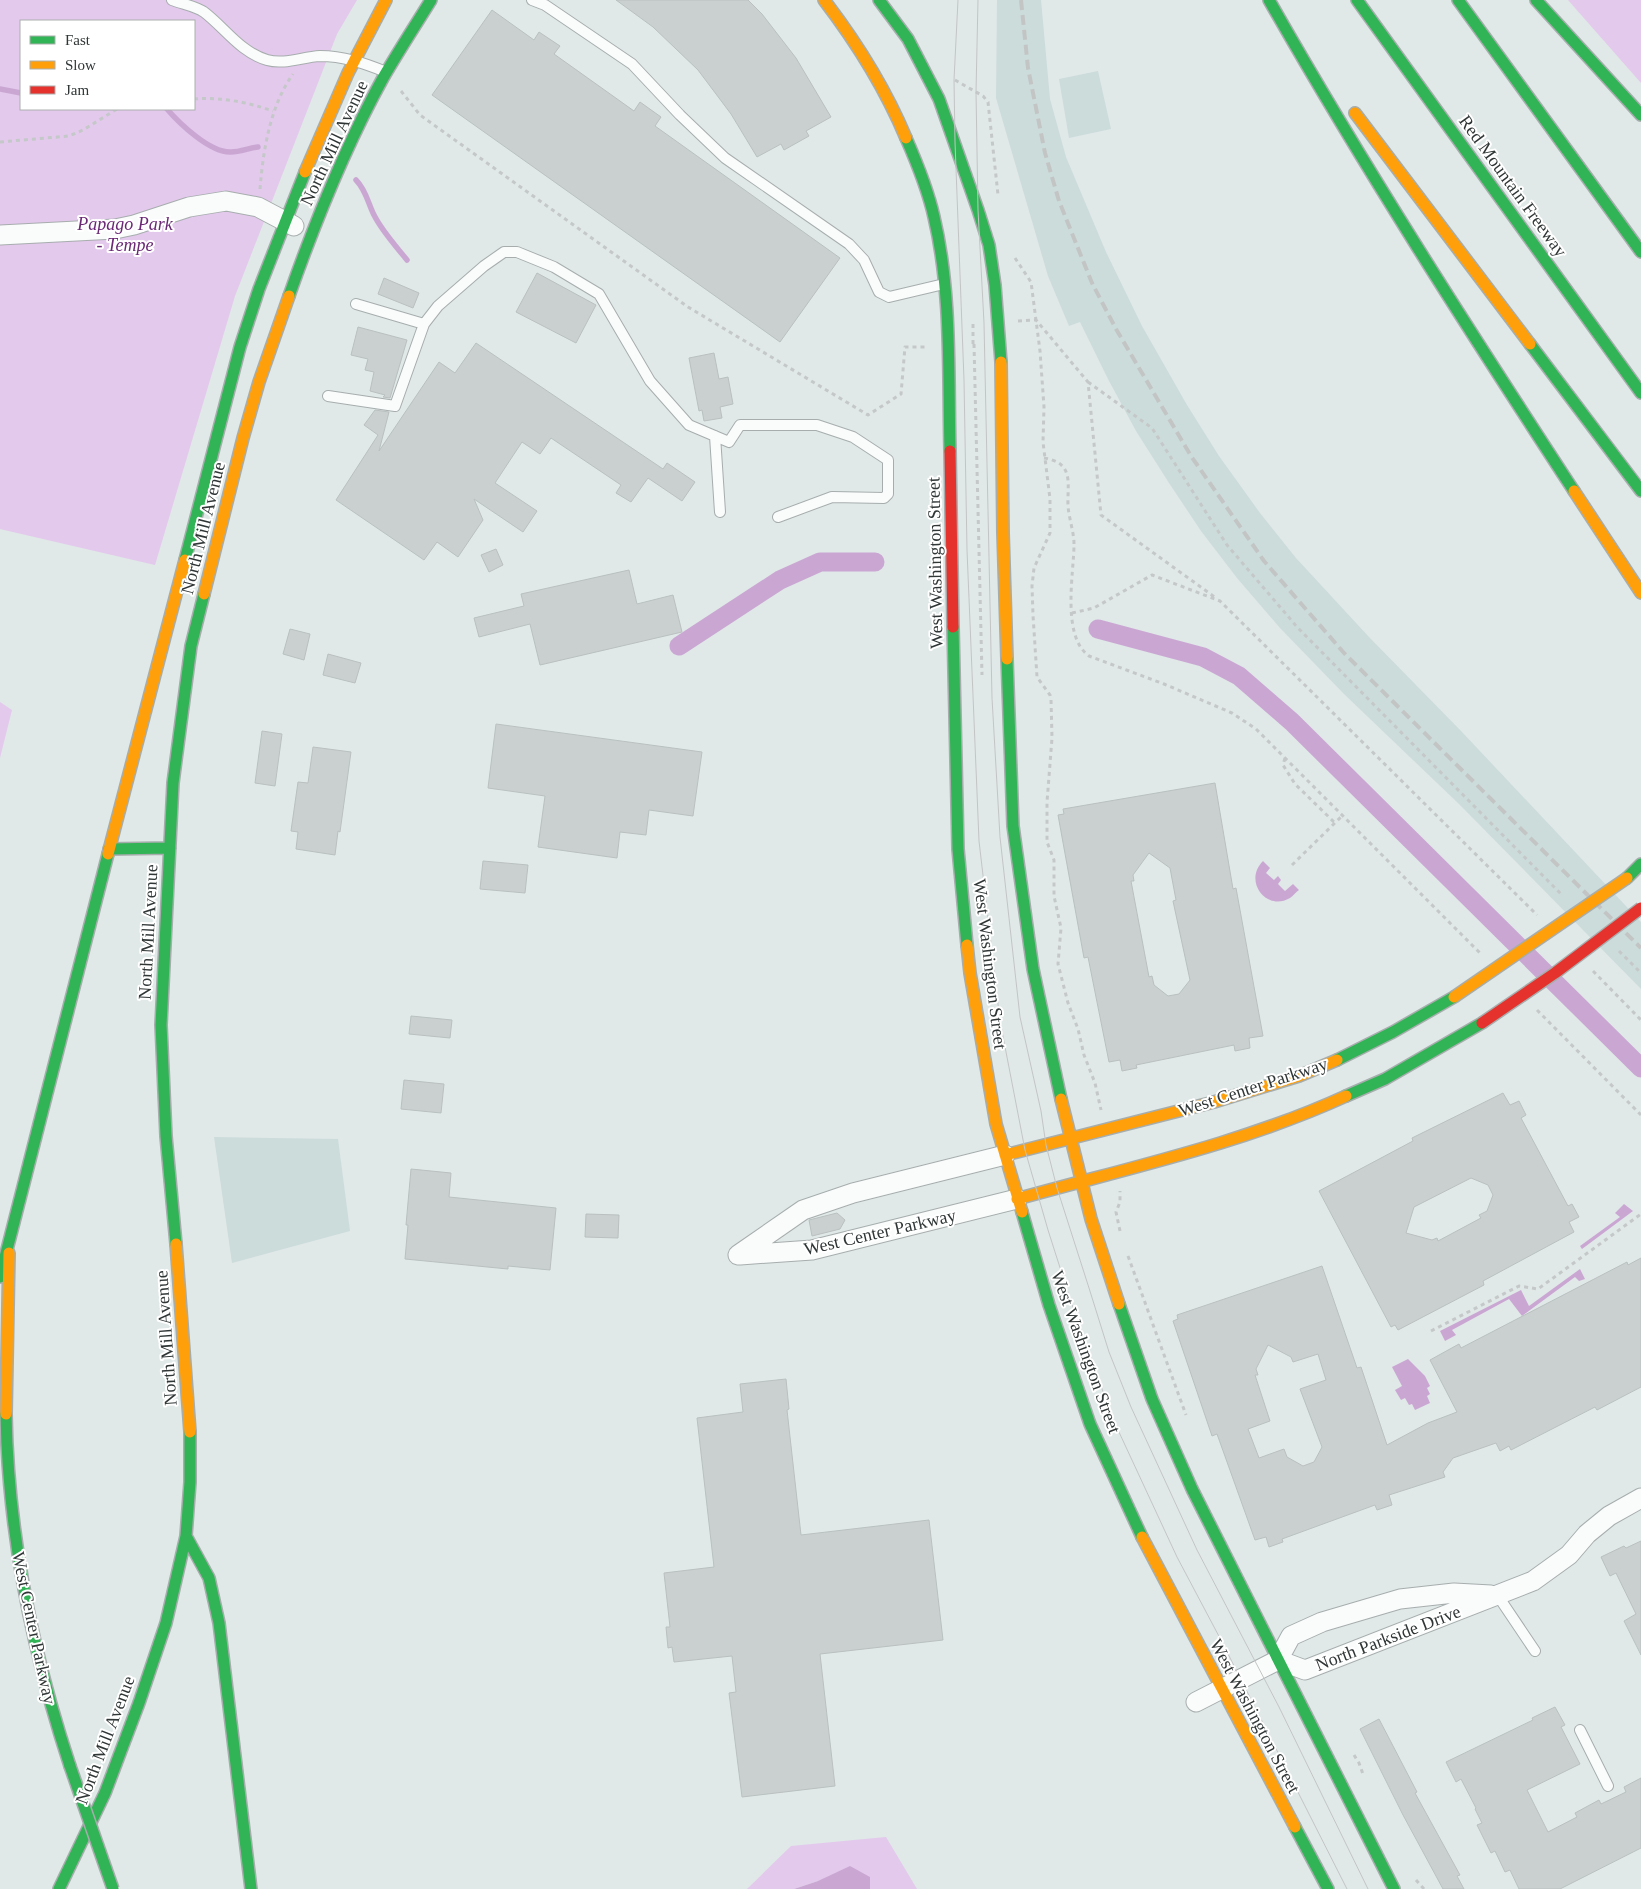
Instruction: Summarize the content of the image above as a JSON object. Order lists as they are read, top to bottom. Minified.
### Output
{"streets":{"main road":["North Mill Avenue","Red Mountain Freeway","West Washington Street","West Center Parkway"],"street":["North Parkside Drive"]},"crossings":[["North Mill Avenue","West Center Parkway"],["West Washington Street","West Center Parkway"]],"parks":["Papago Park - Tempe"],"legend":["Fast","Slow","Jam"]}
